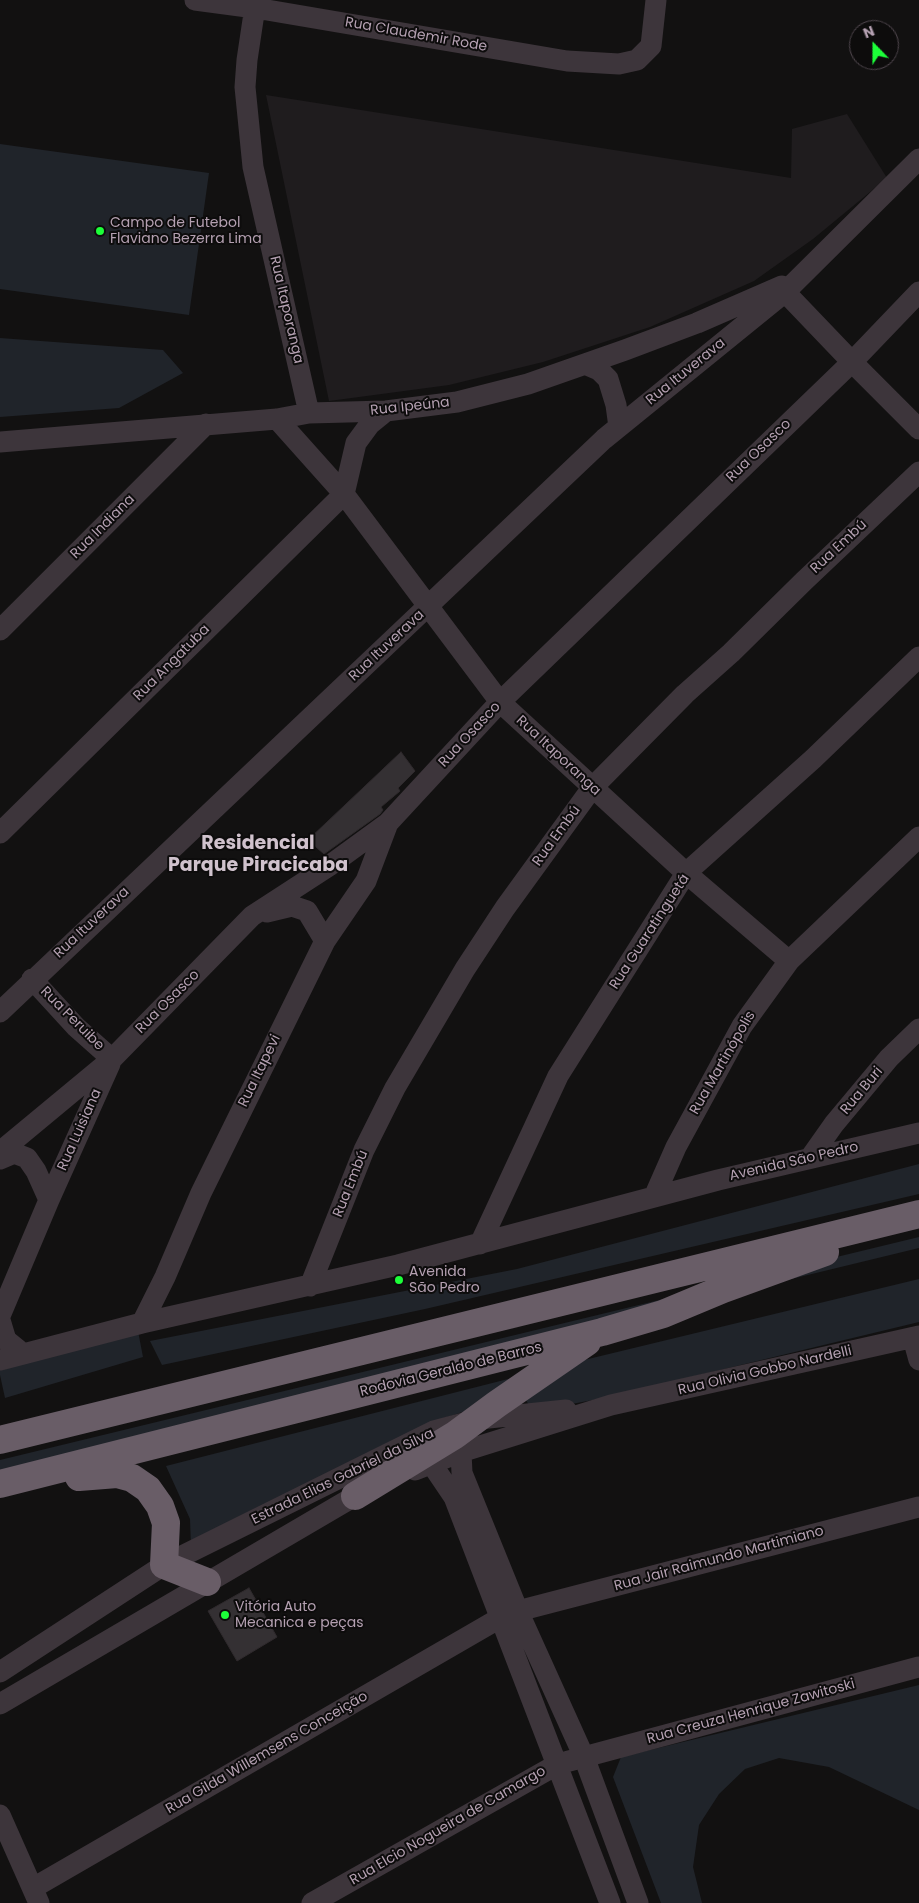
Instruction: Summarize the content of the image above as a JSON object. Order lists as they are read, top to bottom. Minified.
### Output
{"streets":{"highway":["Rodovia Geraldo de Barros"],"street":["Rua Claudemir Rode","Rua Itaporanga","Rua Ituverava","Rua Ipeúna","Rua Osasco","Rua Indiana","Rua Embú","Rua Angatuba","Rua Guaratinguetá","Rua Peruibe","Rua Martinópolis","Rua Itapevi","Rua Buri","Rua Luisiana","Avenida São Pedro","Rua Olivia Gobbo Nardelli","Estrada Elias Gabriel da Silva","Rua Jair Raimundo Martimiano","Rua Creuza Henrique Zawitoski","Rua Gilda Willemsens Conceição","Rua Elcio Nogueira de Camargo"]},"crossings":[["Rua Claudemir Rode","Rua Itaporanga"],["Rua Itaporanga","Rua Ituverava"],["Rua Itaporanga","Rua Ipeúna"],["Rua Itaporanga","Rua Osasco"],["Rua Itaporanga","Rua Embú"],["Rua Itaporanga","Rua Angatuba"],["Rua Itaporanga","Rua Guaratinguetá"],["Rua Itaporanga","Rua Martinópolis"],["Rua Ituverava","Rua Ipeúna"],["Rua Ituverava","Rua Peruibe"],["Rua Ipeúna","Rua Indiana"],["Rua Osasco","Rua Peruibe"],["Rua Osasco","Rua Itapevi"],["Rua Osasco","Rua Luisiana"],["Rua Embú","Avenida São Pedro"],["Rua Guaratinguetá","Avenida São Pedro"],["Rua Peruibe","Rua Luisiana"],["Rua Martinópolis","Avenida São Pedro"],["Rua Itapevi","Avenida São Pedro"],["Rua Buri","Avenida São Pedro"],["Rua Luisiana","Avenida São Pedro"],["Rua Olivia Gobbo Nardelli","Estrada Elias Gabriel da Silva"],["Rua Jair Raimundo Martimiano","Rua Gilda Willemsens Conceição"],["Rua Creuza Henrique Zawitoski","Rua Elcio Nogueira de Camargo"]],"districts":["Residencial Parque Piracicaba"],"places":["Campo de Futebol Flaviano Bezerra Lima","Avenida São Pedro","Vitória Auto Mecanica e peças"],"north":"top"}
